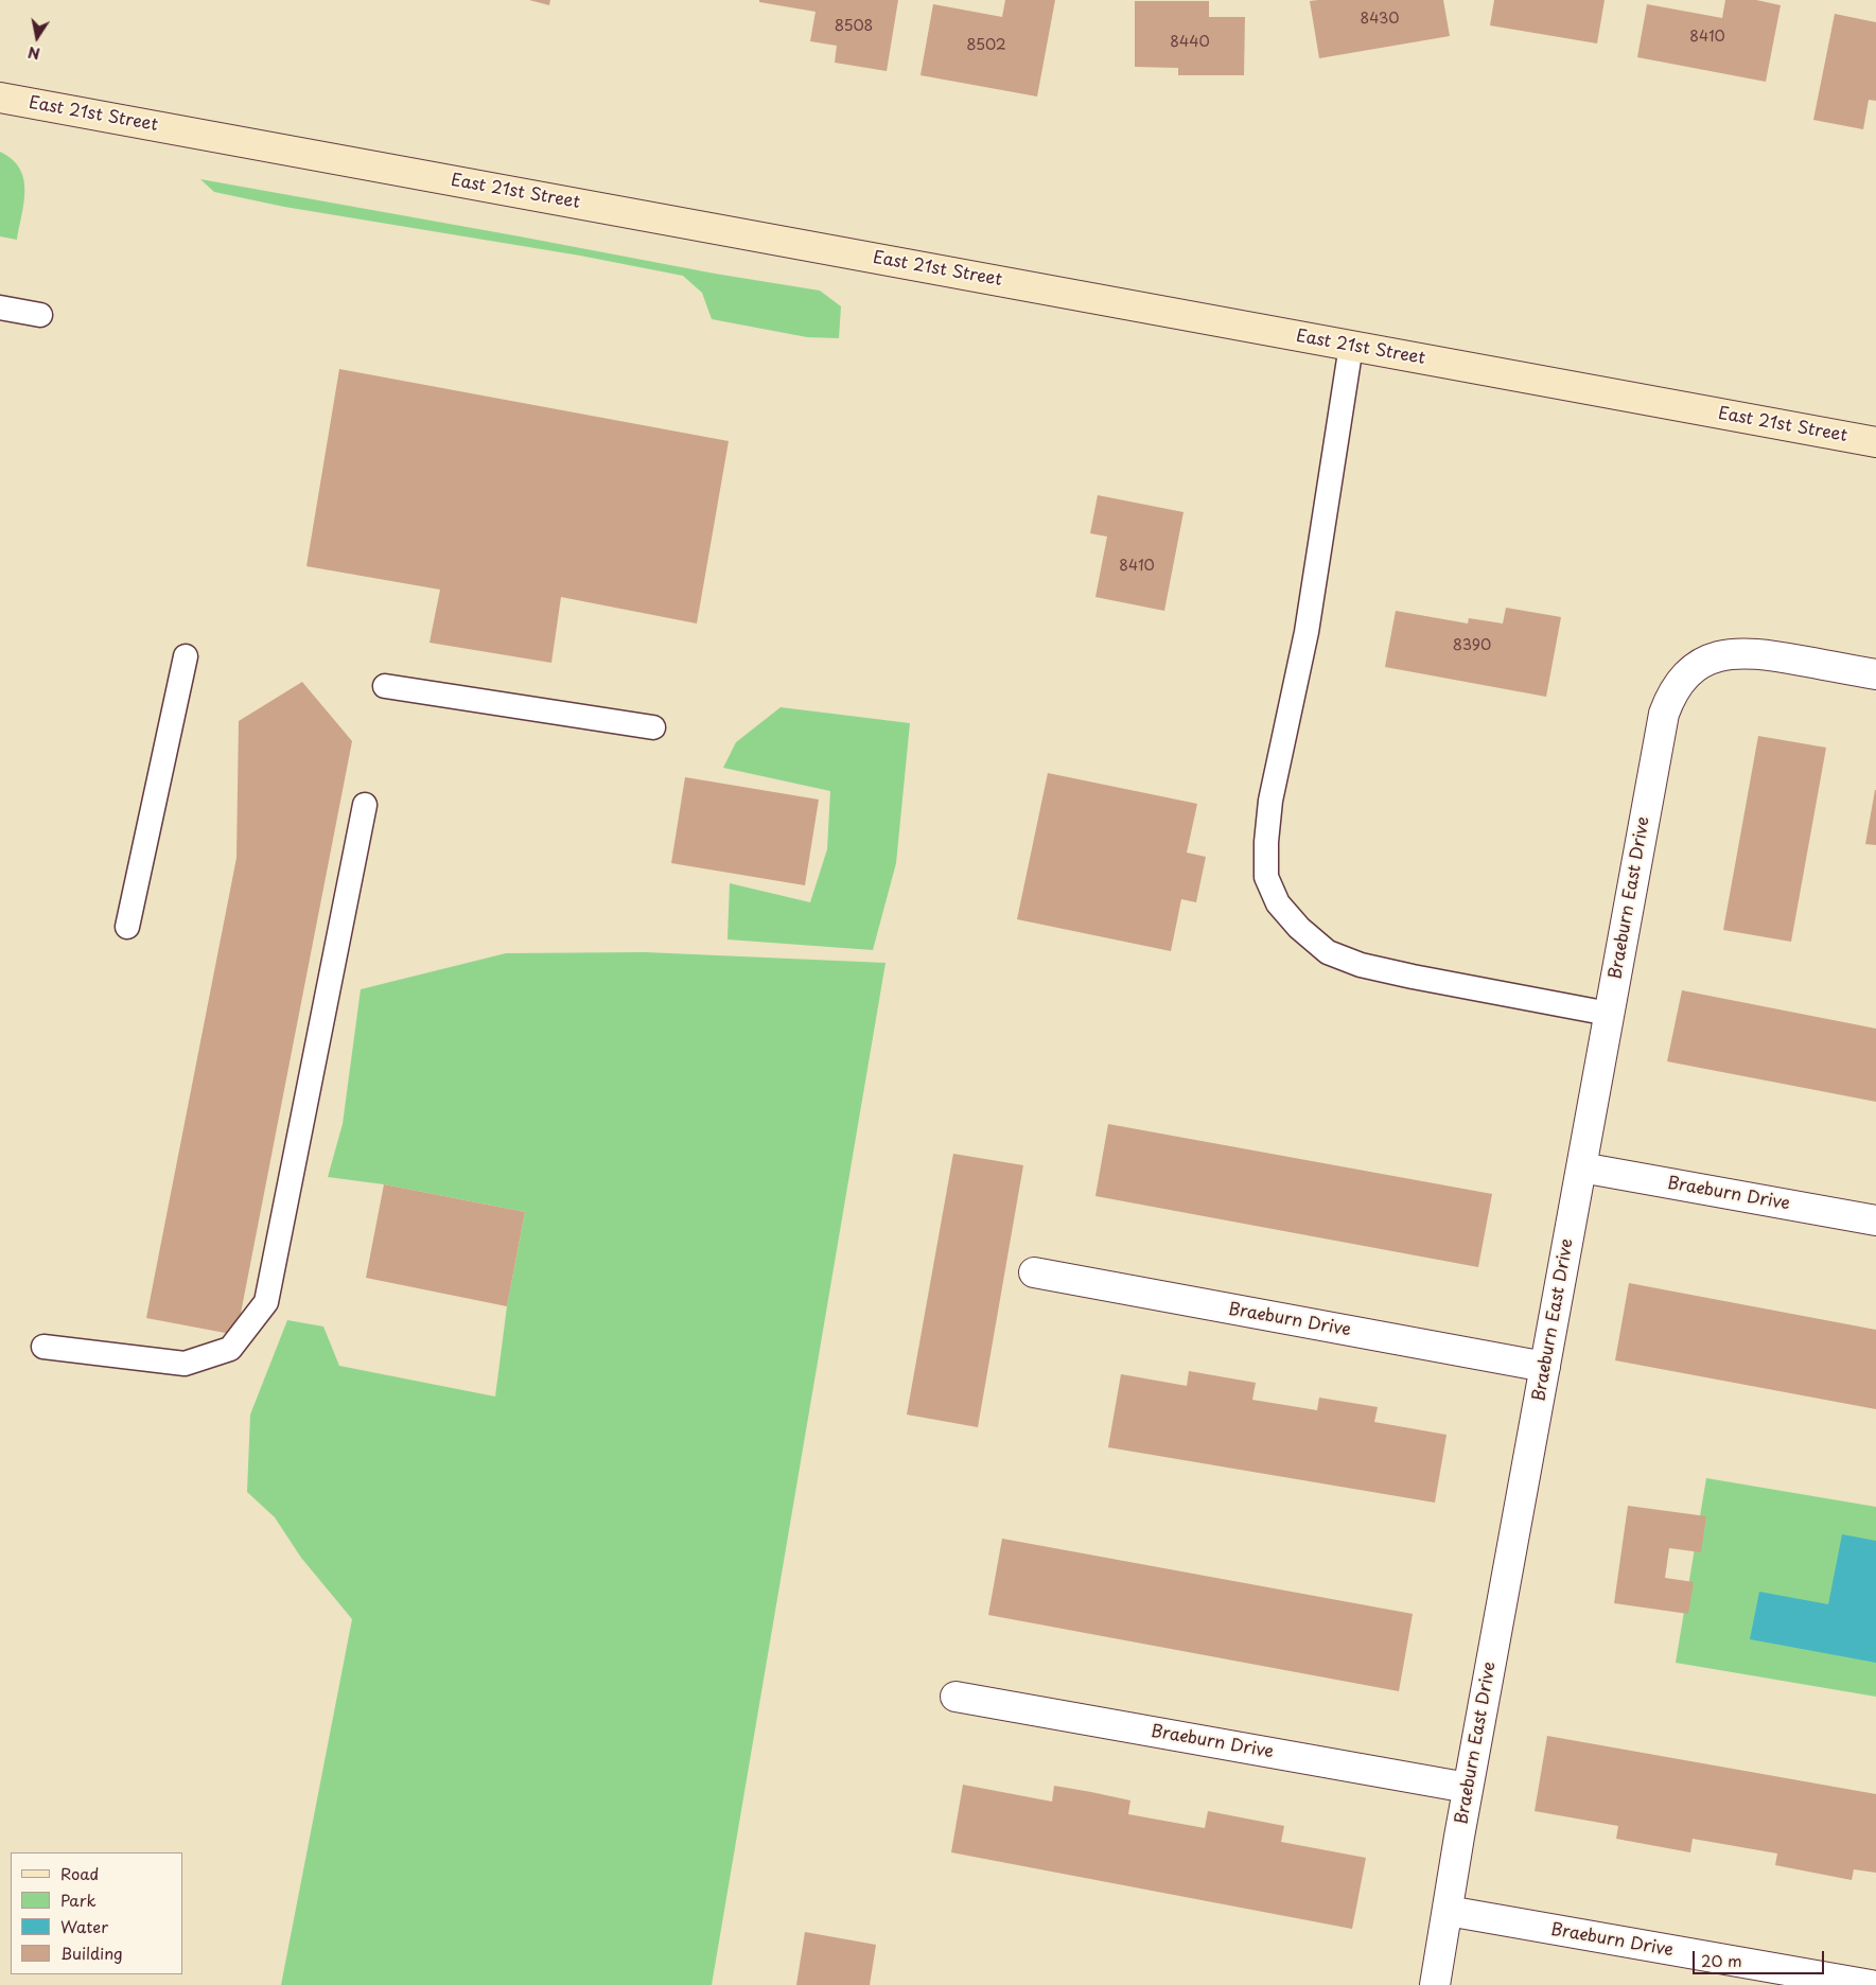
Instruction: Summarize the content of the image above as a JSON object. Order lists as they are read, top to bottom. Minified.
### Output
{"streets":{"main road":["East 21st Street"],"street":["Braeburn East Drive","Braeburn Drive"]},"crossings":[["Braeburn East Drive","Braeburn Drive"]],"house_numbers":["8430","8508","8410","8440","8502","8410","8390"],"legend":["Road","Park","Water","Building"],"scale_bar":"20 m","north":"bottom"}
